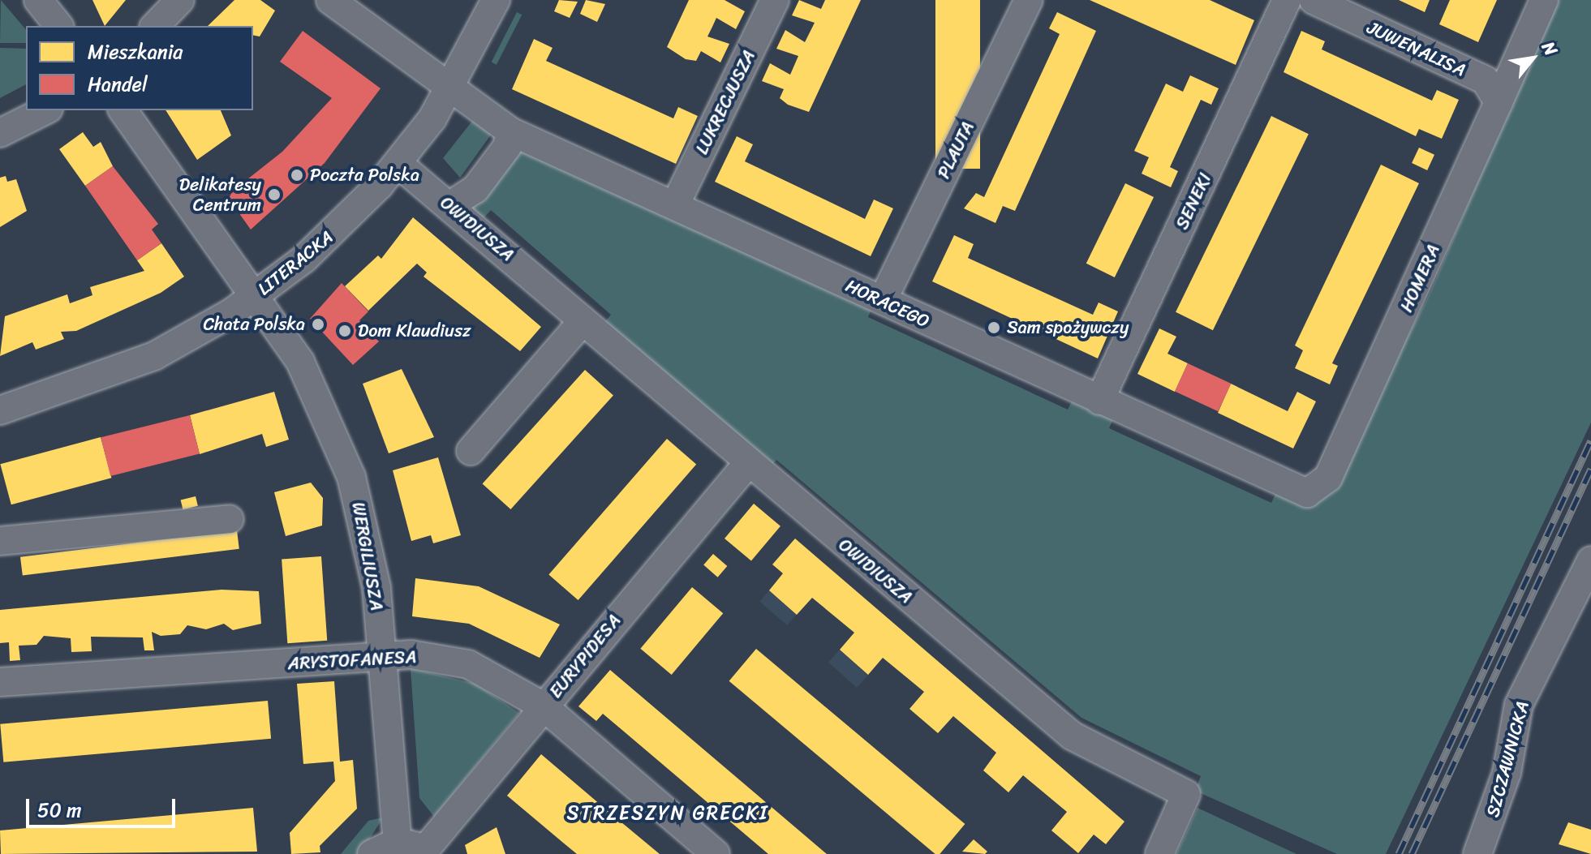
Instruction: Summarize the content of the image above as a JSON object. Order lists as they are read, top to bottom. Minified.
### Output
{"streets":{"street":["JUWENALISA","LUKRECJUSZA","PLAUTA","SENEKI","OWIDIUSZA","LITERACKA","HOMERA","HORACEGO","WERGILIUSZA","EURYPIDESA","ARYSTOFANESA","SZCZAWNICKA"]},"crossings":[["JUWENALISA","HOMERA"],["LUKRECJUSZA","HORACEGO"],["PLAUTA","HORACEGO"],["SENEKI","HORACEGO"],["OWIDIUSZA","LITERACKA"],["OWIDIUSZA","EURYPIDESA"],["LITERACKA","HORACEGO"],["LITERACKA","WERGILIUSZA"],["HOMERA","HORACEGO"],["WERGILIUSZA","ARYSTOFANESA"],["EURYPIDESA","ARYSTOFANESA"]],"districts":["STRZESZYN GRECKI"],"places":["Poczta Polska","Delikatesy Centrum","Chata Polska","Sam spożywczy","Dom Klaudiusz"],"legend":["Mieszkania","Handel"],"scale_bar":"50 m","north":"top right"}
